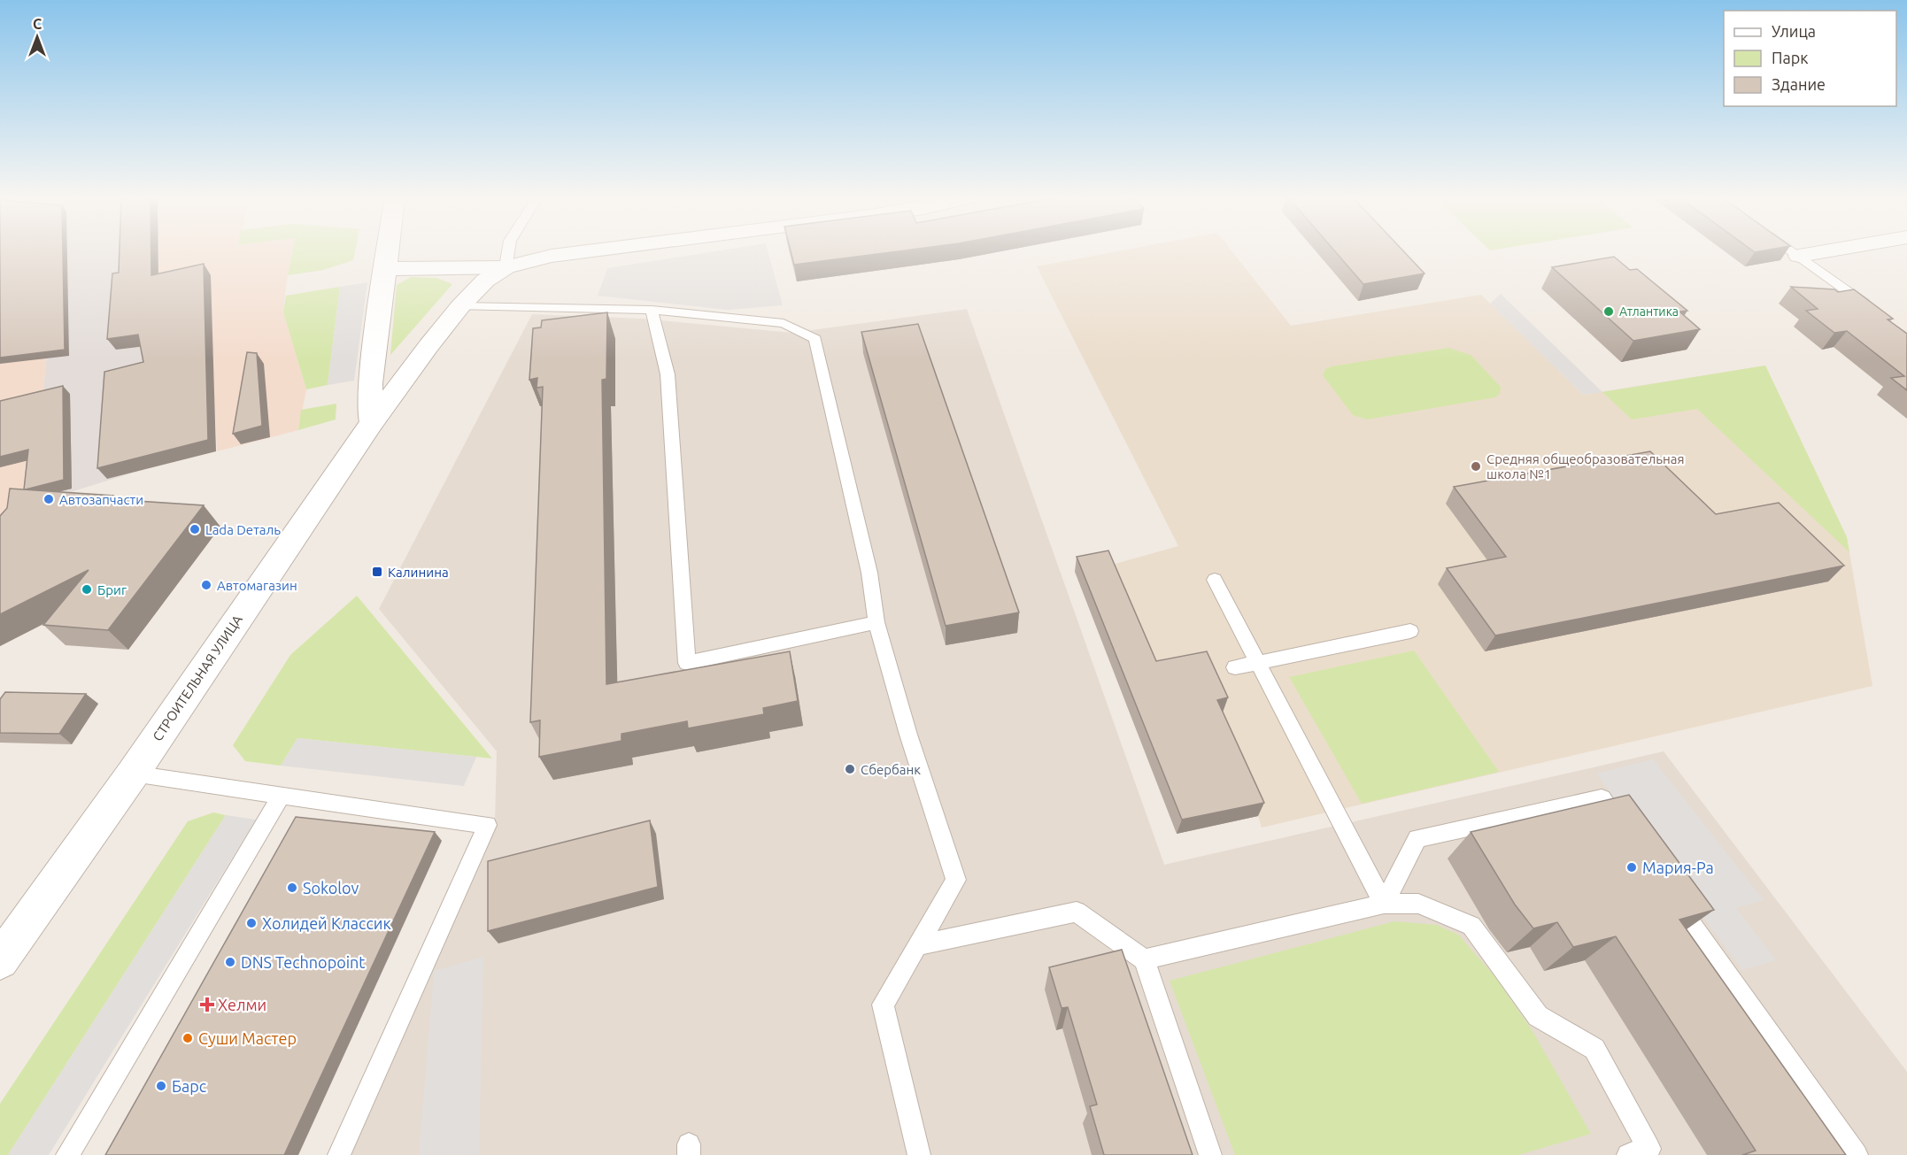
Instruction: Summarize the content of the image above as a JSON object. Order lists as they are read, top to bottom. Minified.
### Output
{"streets":{"street":["СТРОИТЕЛЬНАЯ УЛИЦА"]},"places":{"other":["Атлантика","Средняя общеобразовательная школа №1","Автозапчасти","Lada Dеталь","Автомагазин","Бриг","Сбербанк","Мария-Ра","Sokolov","Холидей Классик","DNS Technopoint","Суши Мастер","Барс"],"transit":["Калинина"],"health":["Хелми"]},"legend":["Улица","Парк","Здание"],"north":"top"}
